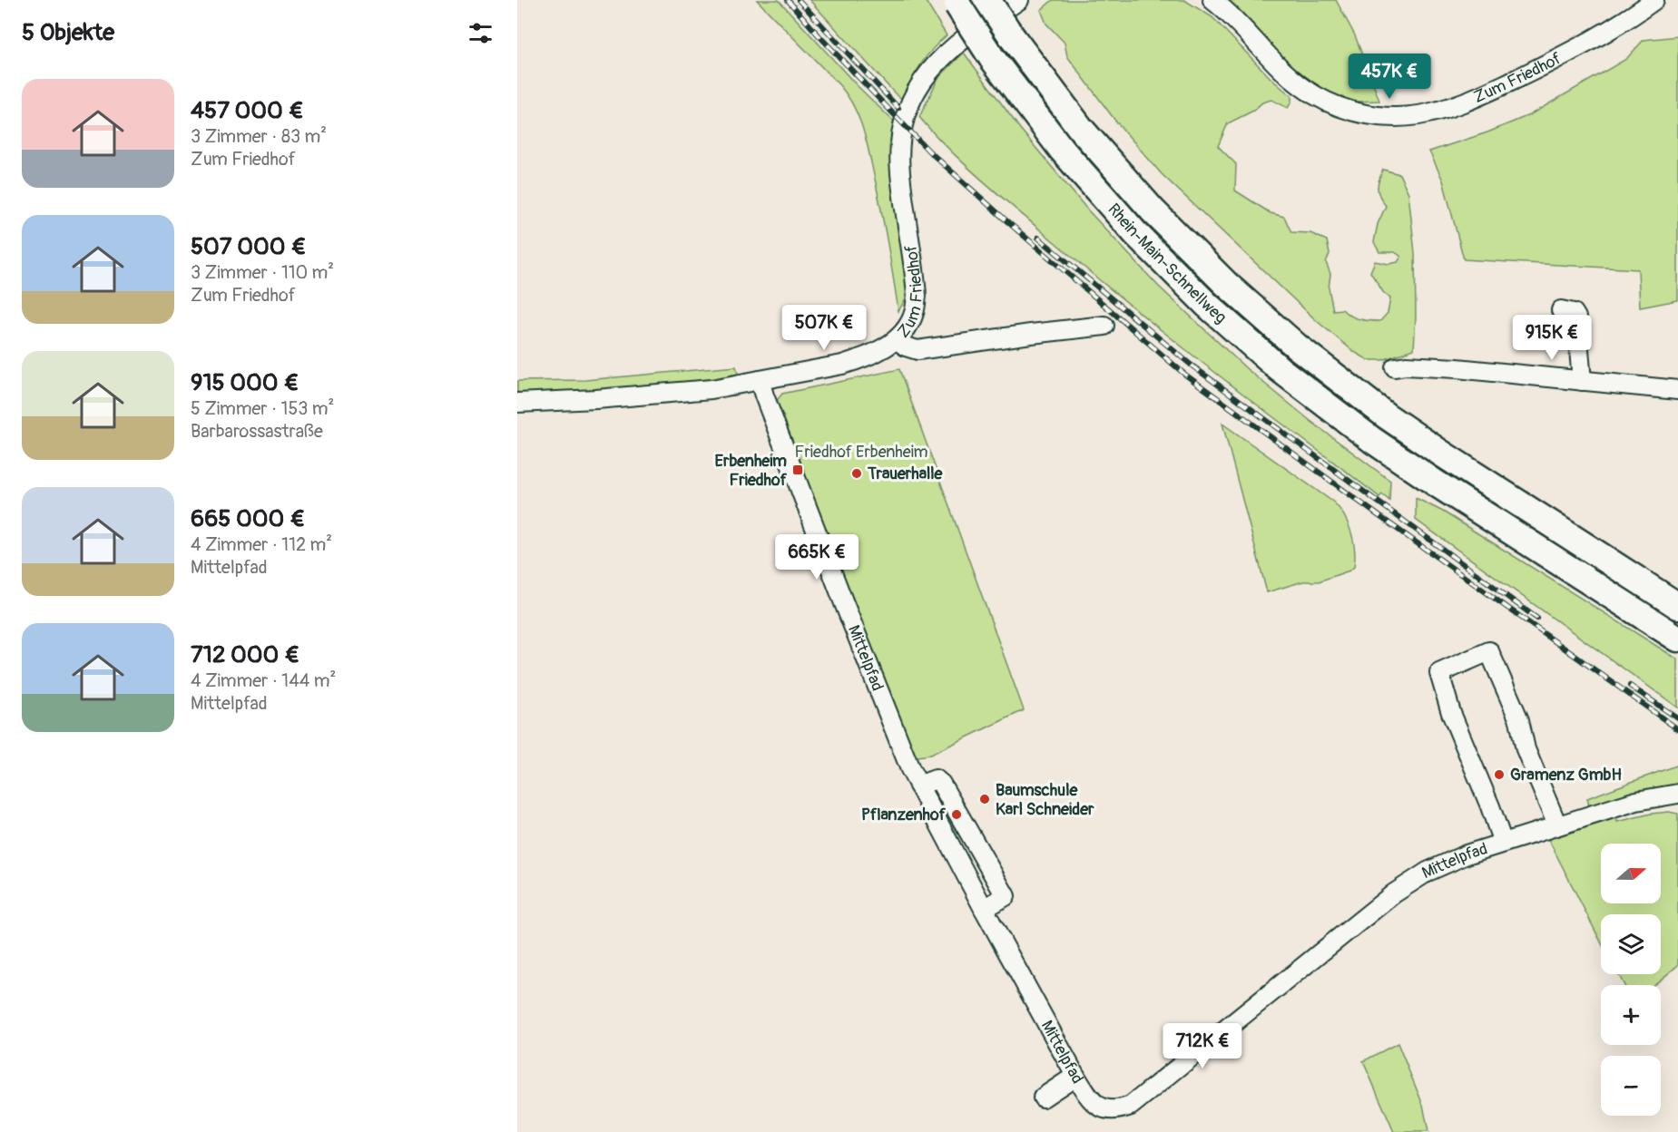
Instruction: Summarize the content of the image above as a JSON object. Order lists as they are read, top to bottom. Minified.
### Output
{"streets":{"highway":["Rhein-Main-Schnellweg"],"street":["Zum Friedhof","Mittelpfad"]},"crossings":[["Zum Friedhof","Mittelpfad"]],"parks":["Friedhof Erbenheim"],"places":{"transit":["Erbenheim Friedhof"],"other":["Trauerhalle","Gramenz GmbH","Baumschule Karl Schneider","Pflanzenhof"]},"north":"right","page":{"heading":"5 Objekte","price":["457K €","507K €","915K €","665K €","712K €"],"list":[{"name":"457 000 €","note":"3 Zimmer · 83 m² · Zum Friedhof"},{"name":"507 000 €","note":"3 Zimmer · 110 m² · Zum Friedhof"},{"name":"915 000 €","note":"5 Zimmer · 153 m² · Barbarossastraße"},{"name":"665 000 €","note":"4 Zimmer · 112 m² · Mittelpfad"},{"name":"712 000 €","note":"4 Zimmer · 144 m² · Mittelpfad"}],"map_buttons":["+","−"]}}
